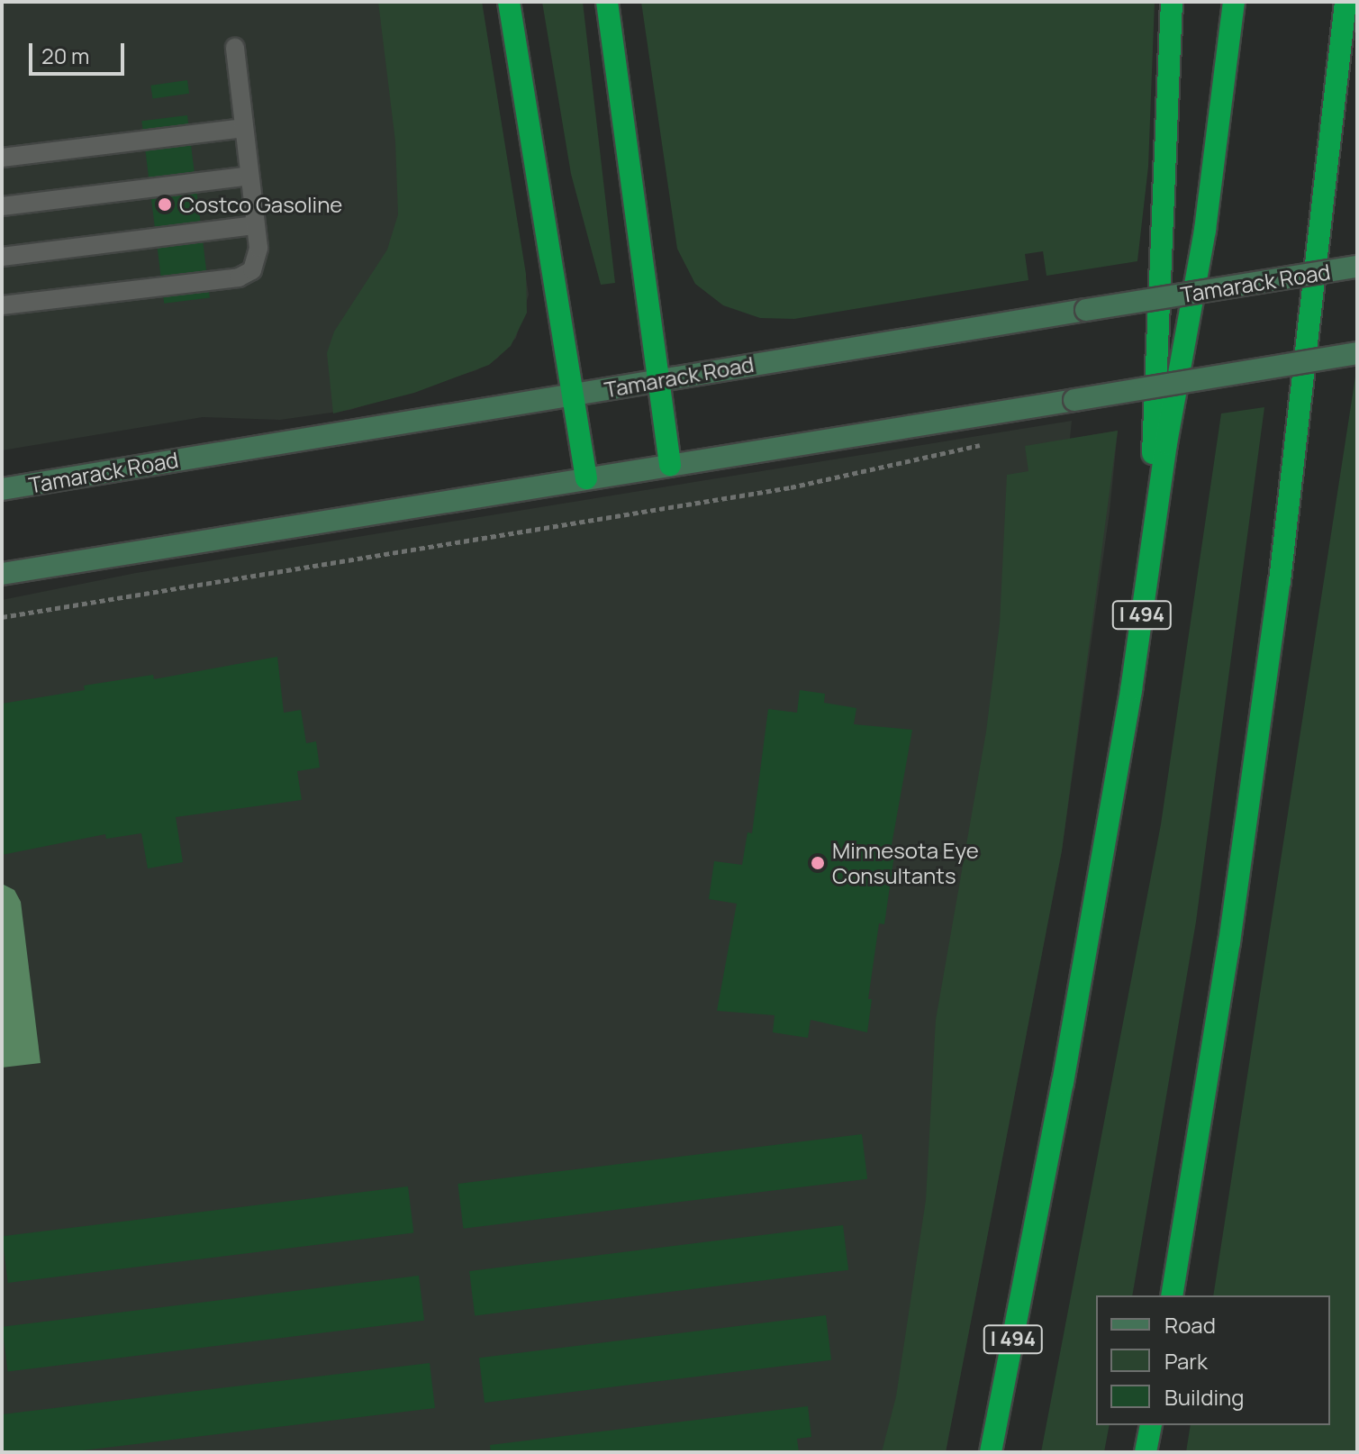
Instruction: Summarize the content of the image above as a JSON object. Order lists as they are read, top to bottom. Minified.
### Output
{"streets":{"highway":["I 494"],"street":["Tamarack Road"]},"places":["Costco Gasoline","Minnesota Eye Consultants"],"legend":["Road","Park","Building"],"scale_bar":"20 m"}
